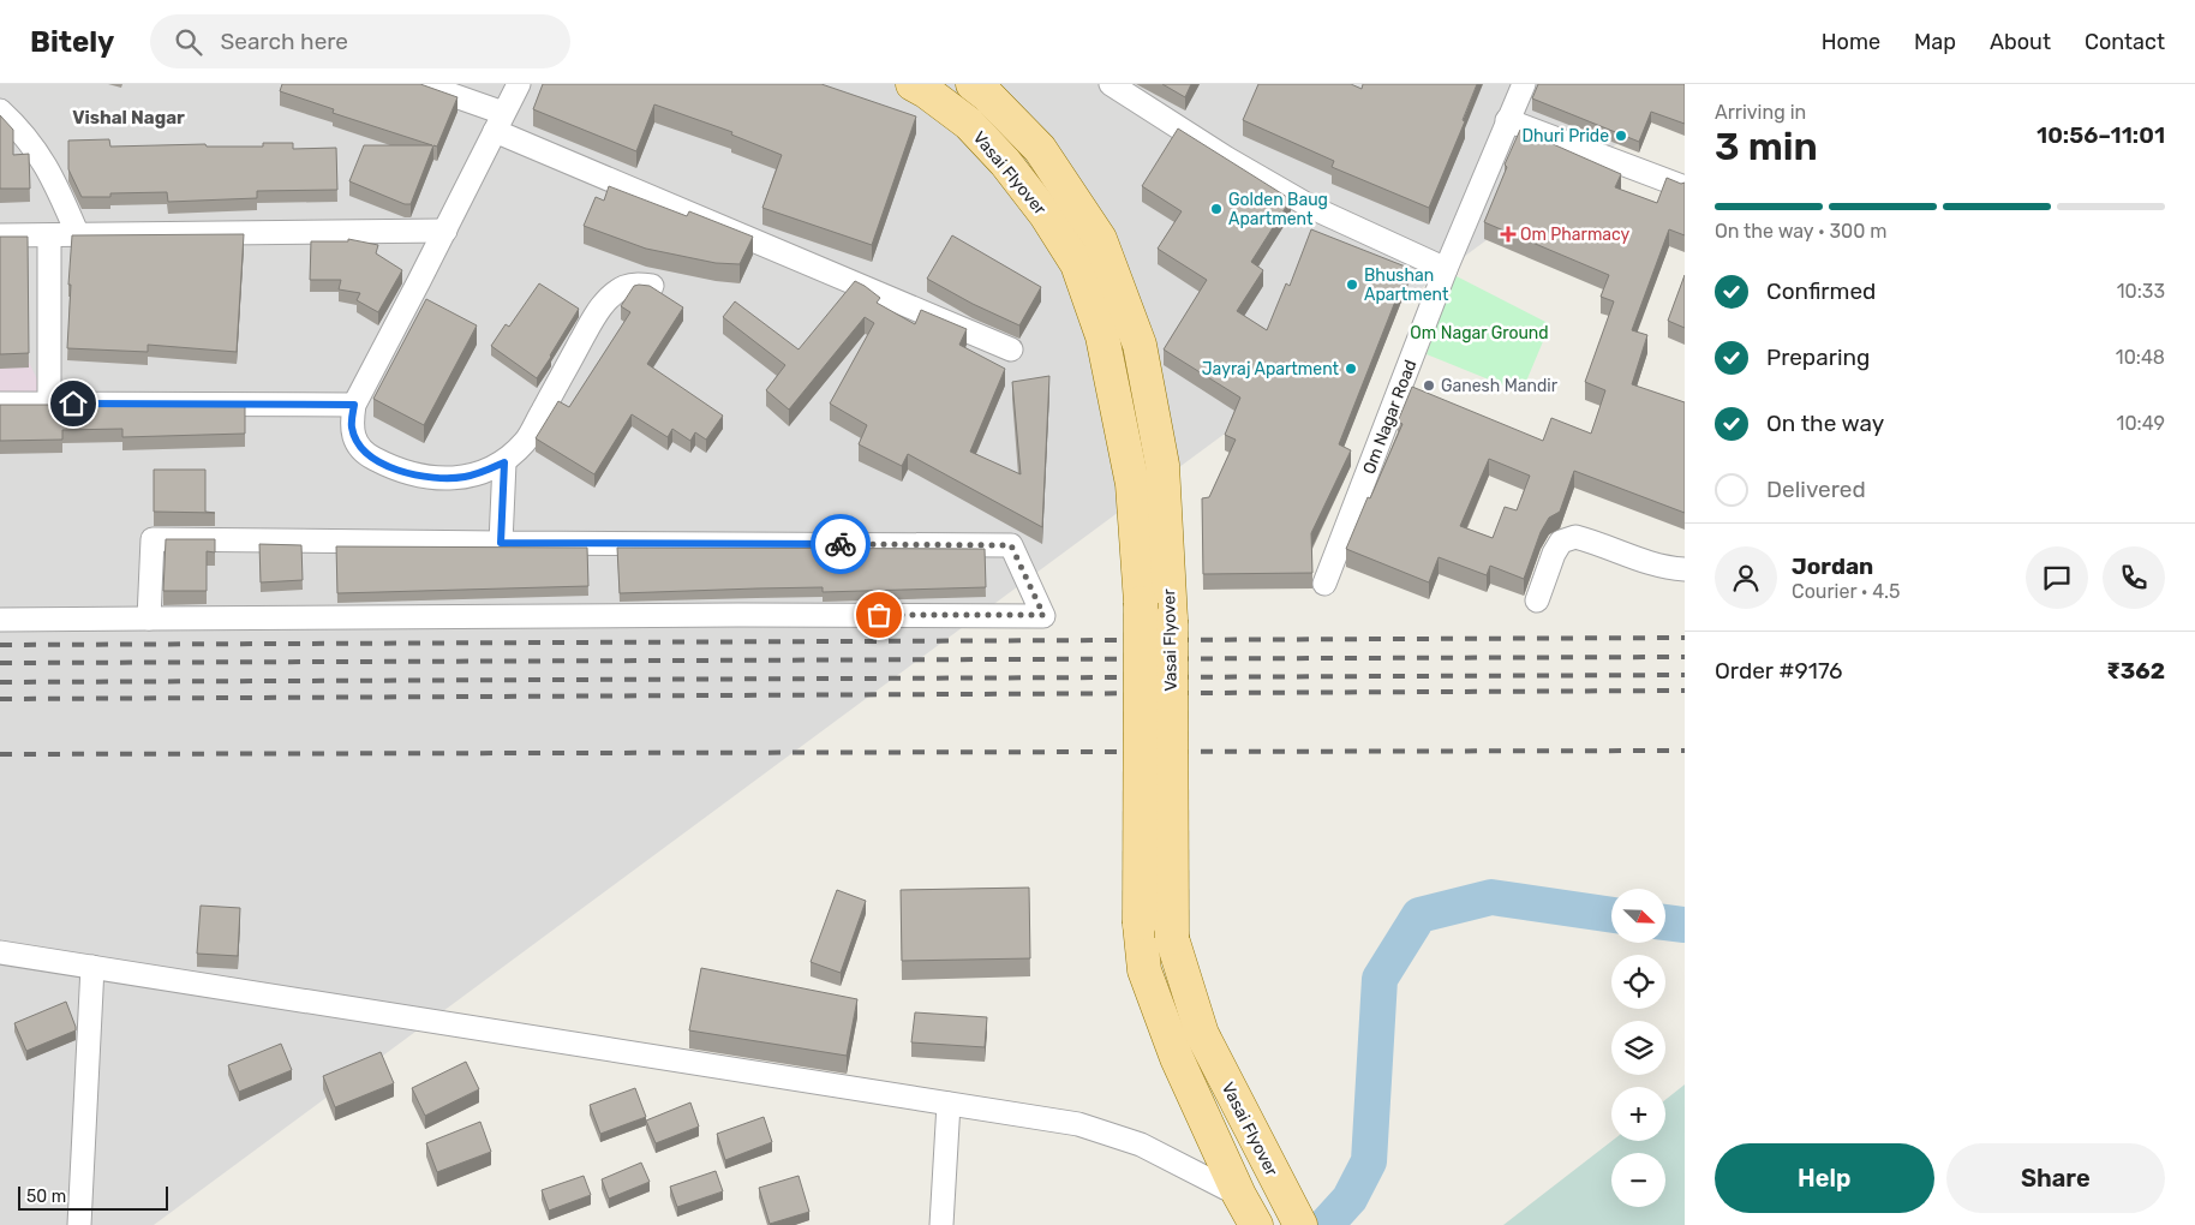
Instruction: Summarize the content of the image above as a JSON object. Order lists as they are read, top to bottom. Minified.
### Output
{"streets":{"main road":["Vasai Flyover"],"street":["Om Nagar Road"]},"districts":["Vishal Nagar"],"parks":["Om Nagar Ground"],"places":{"other":["Dhuri Pride","Golden Baug Apartment","Bhushan Apartment","Jayraj Apartment","Ganesh Mandir"],"health":["Om Pharmacy"]},"scale_bar":"50 m","north":"bottom right","page":{"header":"Bitely","search":"Search here","nav":["Home","Map","About","Contact"],"heading":["3 min","Arriving in","10:56–11:01"],"panel":["Jordan","Courier · 4.5","Order #9176","₹362"],"bar":"On the way · 300 m","list":[["Confirmed","10:33"],["Preparing","10:48"],["On the way","10:49"],"Delivered"],"map_buttons":["+","−"],"buttons":["Help","Share"],"scale":"50 m"}}
